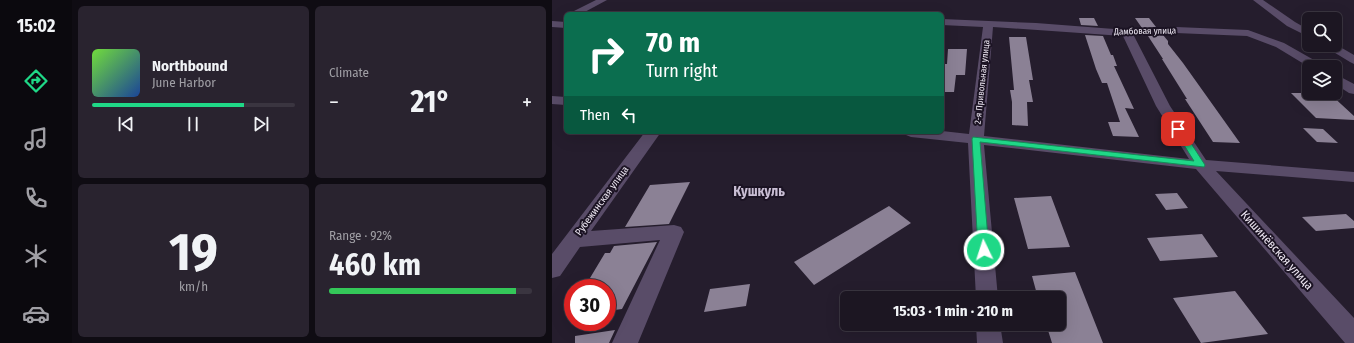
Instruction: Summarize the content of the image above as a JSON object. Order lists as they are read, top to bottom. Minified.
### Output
{"streets":{"street":["Дамбовая улица","2-я Привольная улица","Рубежинская улица","Кишинёвская улица"]},"crossings":[["Дамбовая улица","2-я Привольная улица"],["Дамбовая улица","Кишинёвская улица"]],"districts":["Кушкуль"],"page":{"tabs":"15:02","tile":["Climate",["19","km/h"],["Range · 92%","460 km"]],"turn":["70 m","Turn right"],"song":["Northbound","June Harbor"],"heat":["−","21°","+"],"then":"Then","limit":"30","trip":"15:03 · 1 min · 210 m"}}
